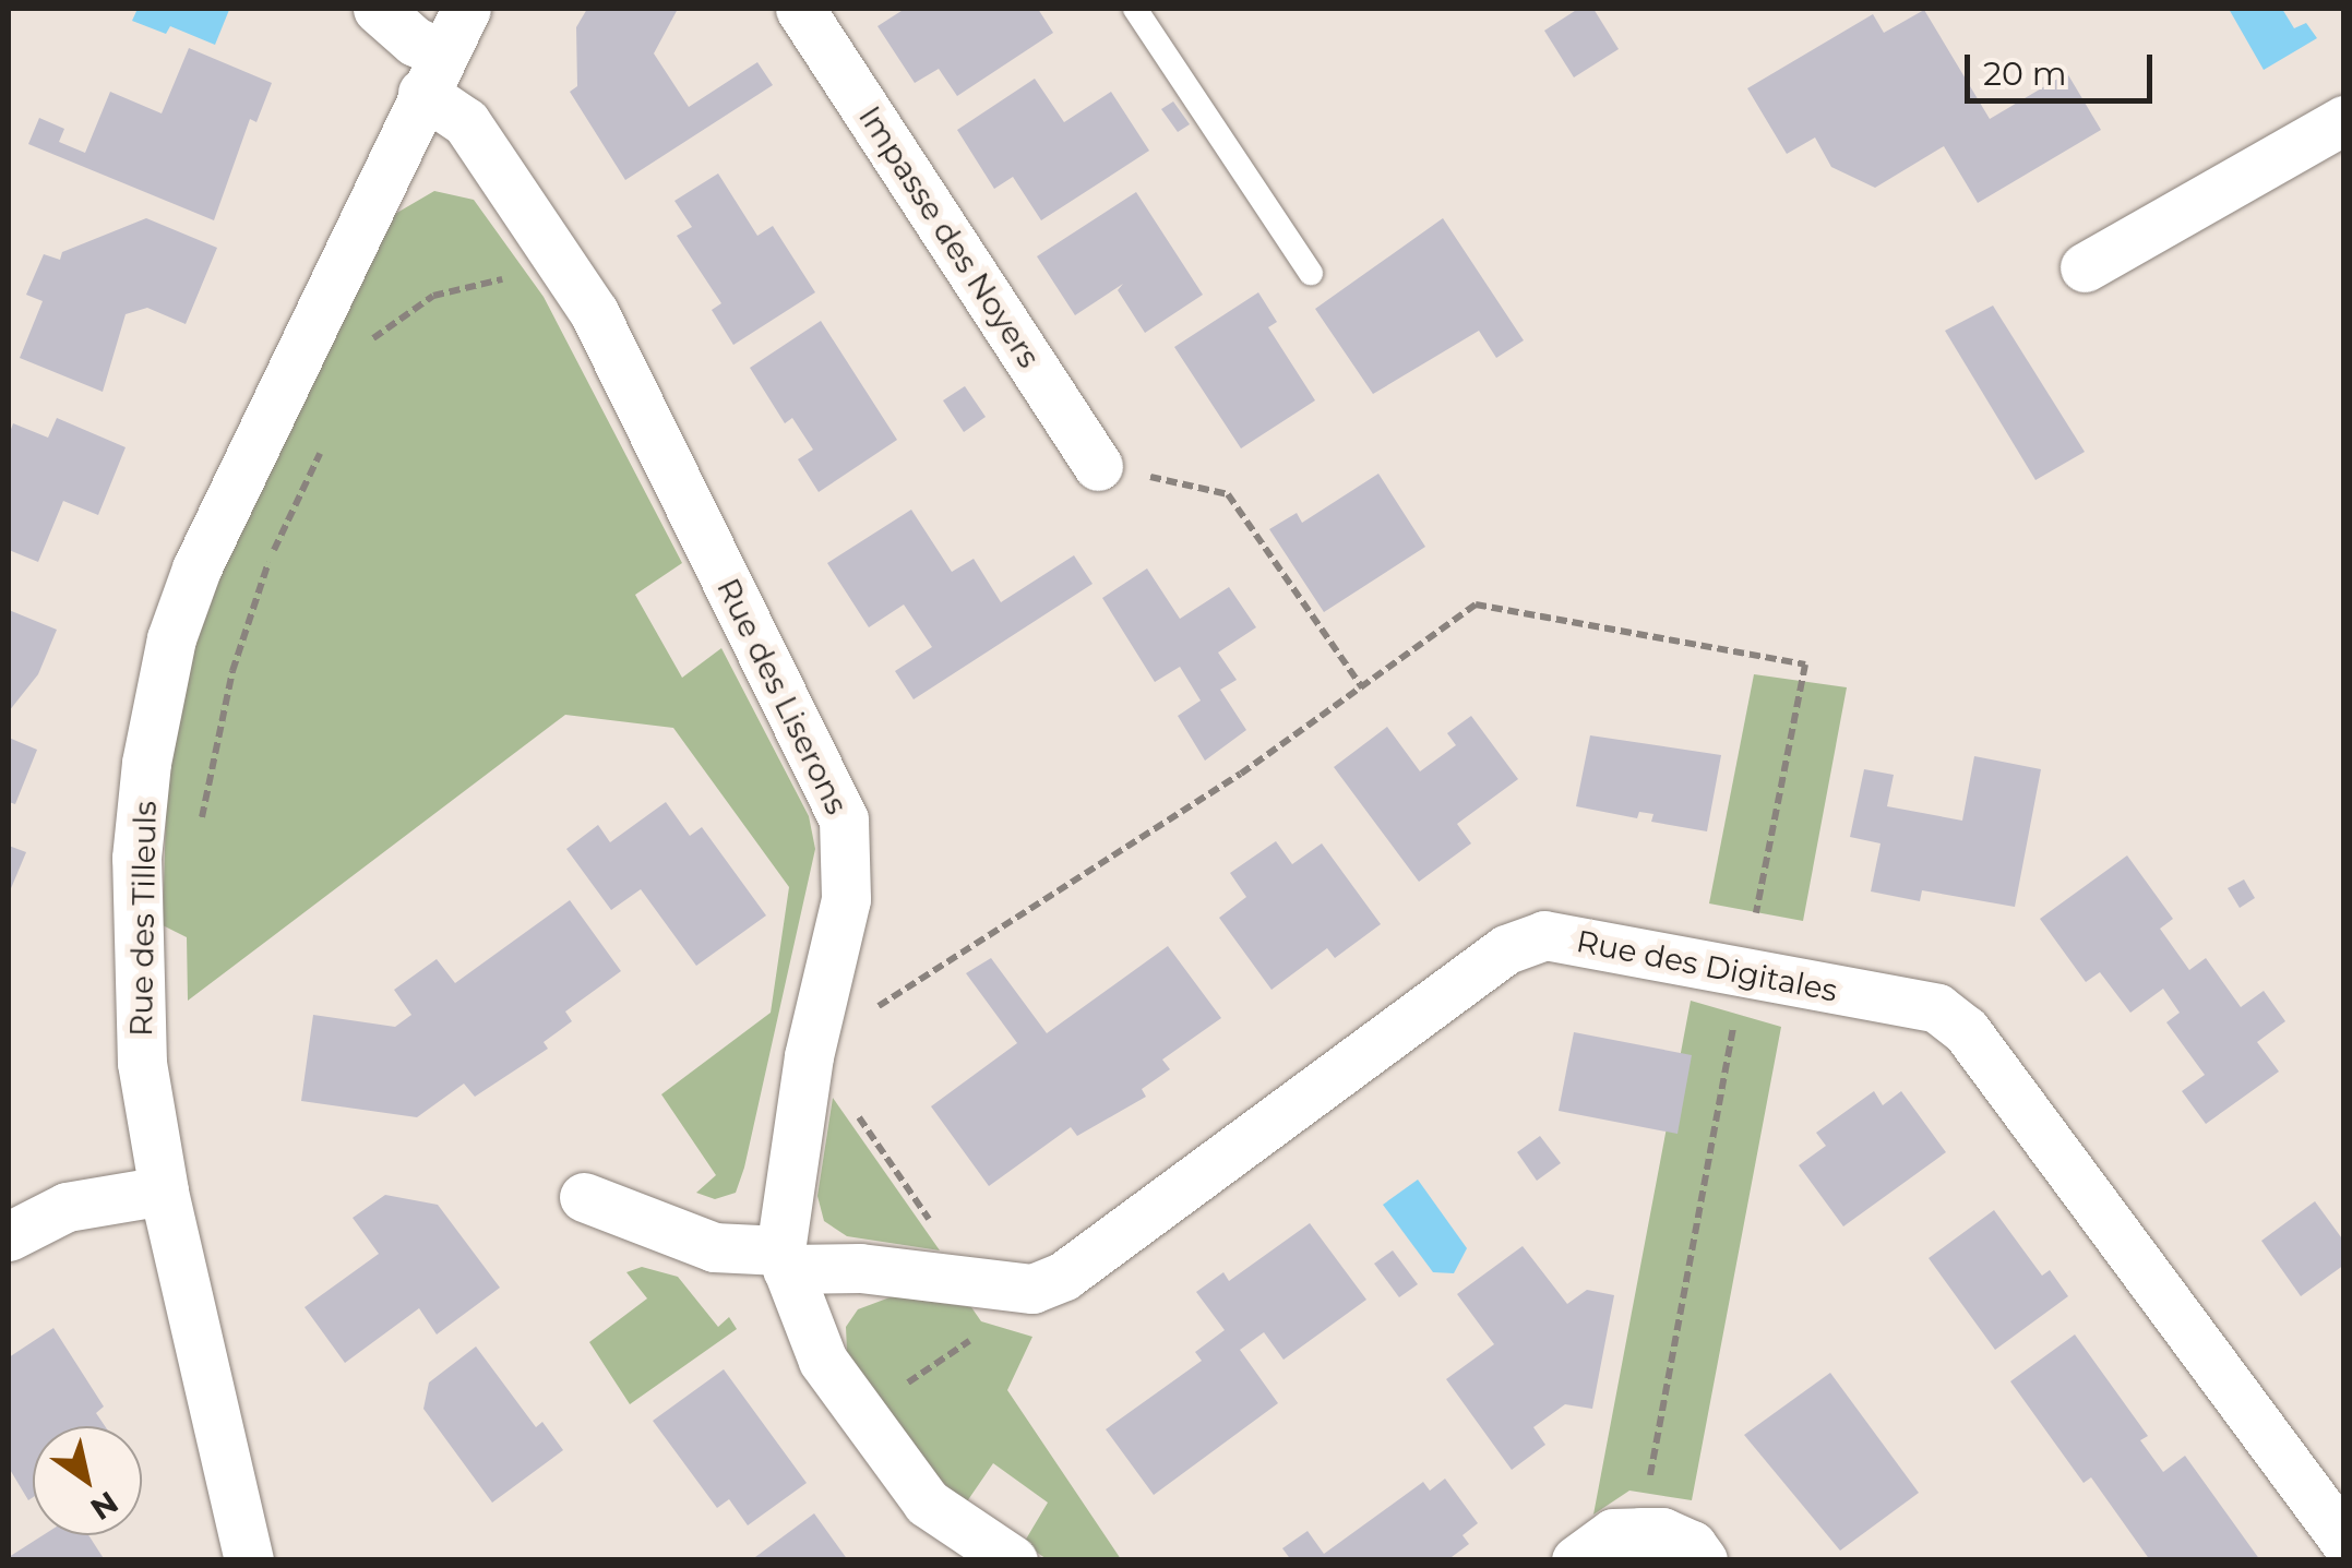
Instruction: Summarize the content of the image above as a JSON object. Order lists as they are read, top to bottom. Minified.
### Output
{"streets":{"street":["Impasse des Noyers","Rue des Liserons","Rue des Tilleuls","Rue des Digitales"]},"crossings":[["Rue des Liserons","Rue des Tilleuls"],["Rue des Liserons","Rue des Digitales"]],"scale_bar":"20 m","north":"bottom right"}
